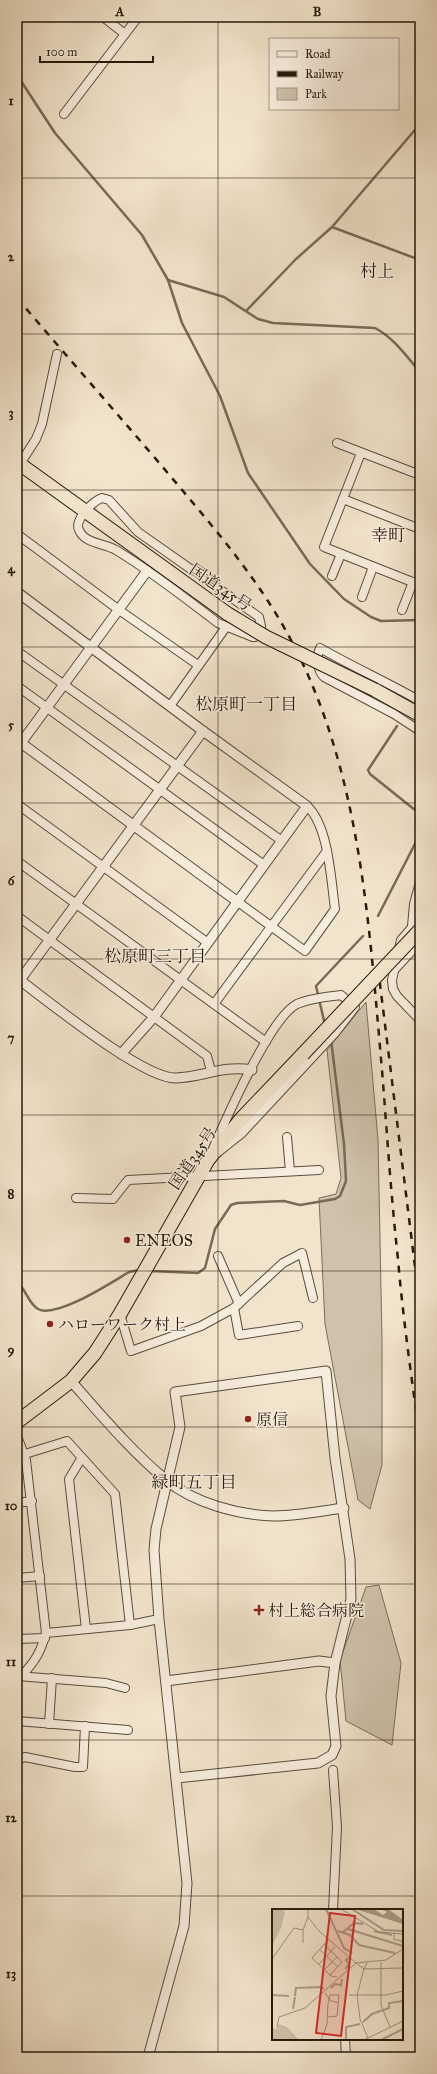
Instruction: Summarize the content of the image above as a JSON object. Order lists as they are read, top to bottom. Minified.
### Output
{"streets":{"highway":["国道345号"]},"districts":["村上","幸町","松原町一丁目","松原町三丁目","緑町五丁目"],"places":{"other":["ENEOS","ハローワーク村上","原信"],"health":["村上総合病院"]},"legend":["Road","Railway","Park"],"scale_bar":"100 m","grid":{"columns":["A","B"],"rows":["1","2","3","4","5","6","7","8","9","10","11","12","13"]}}
